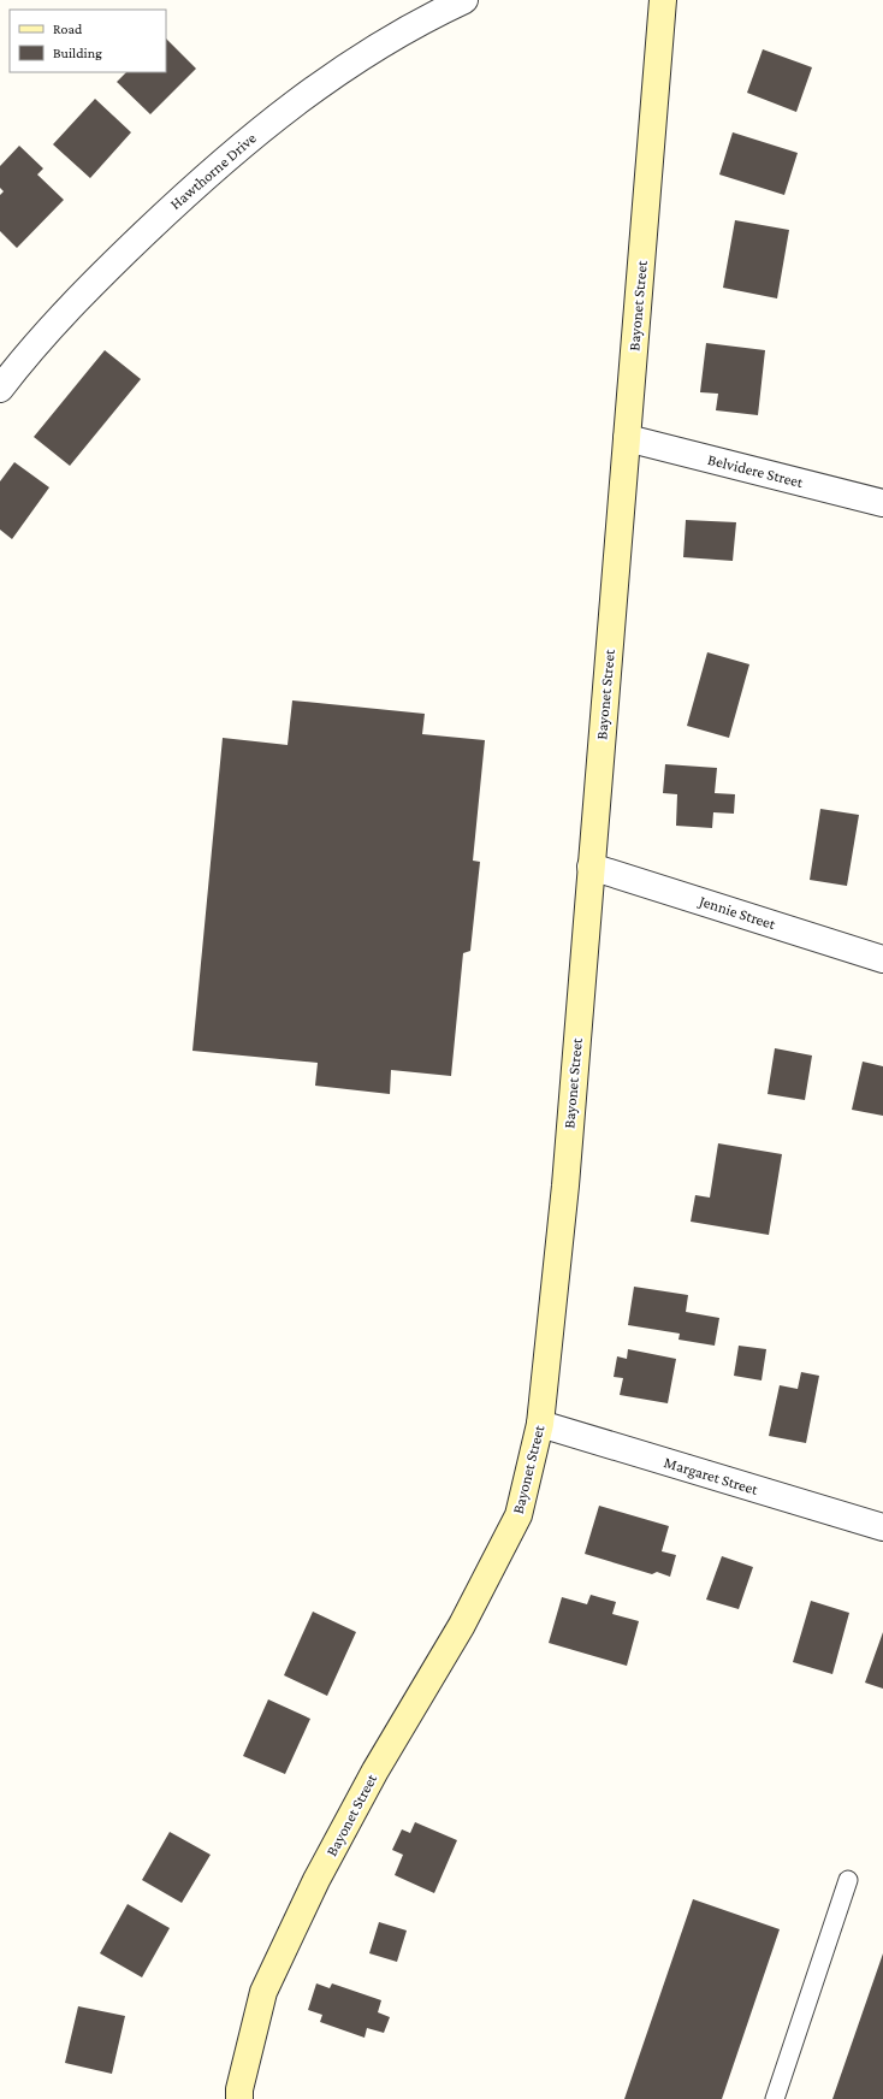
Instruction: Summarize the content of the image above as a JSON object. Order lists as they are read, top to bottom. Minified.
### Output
{"streets":{"street":["Hawthorne Drive","Bayonet Street","Belvidere Street","Jennie Street","Margaret Street"]},"crossings":[["Bayonet Street","Belvidere Street"],["Bayonet Street","Jennie Street"],["Bayonet Street","Margaret Street"]],"legend":["Road","Building"]}
